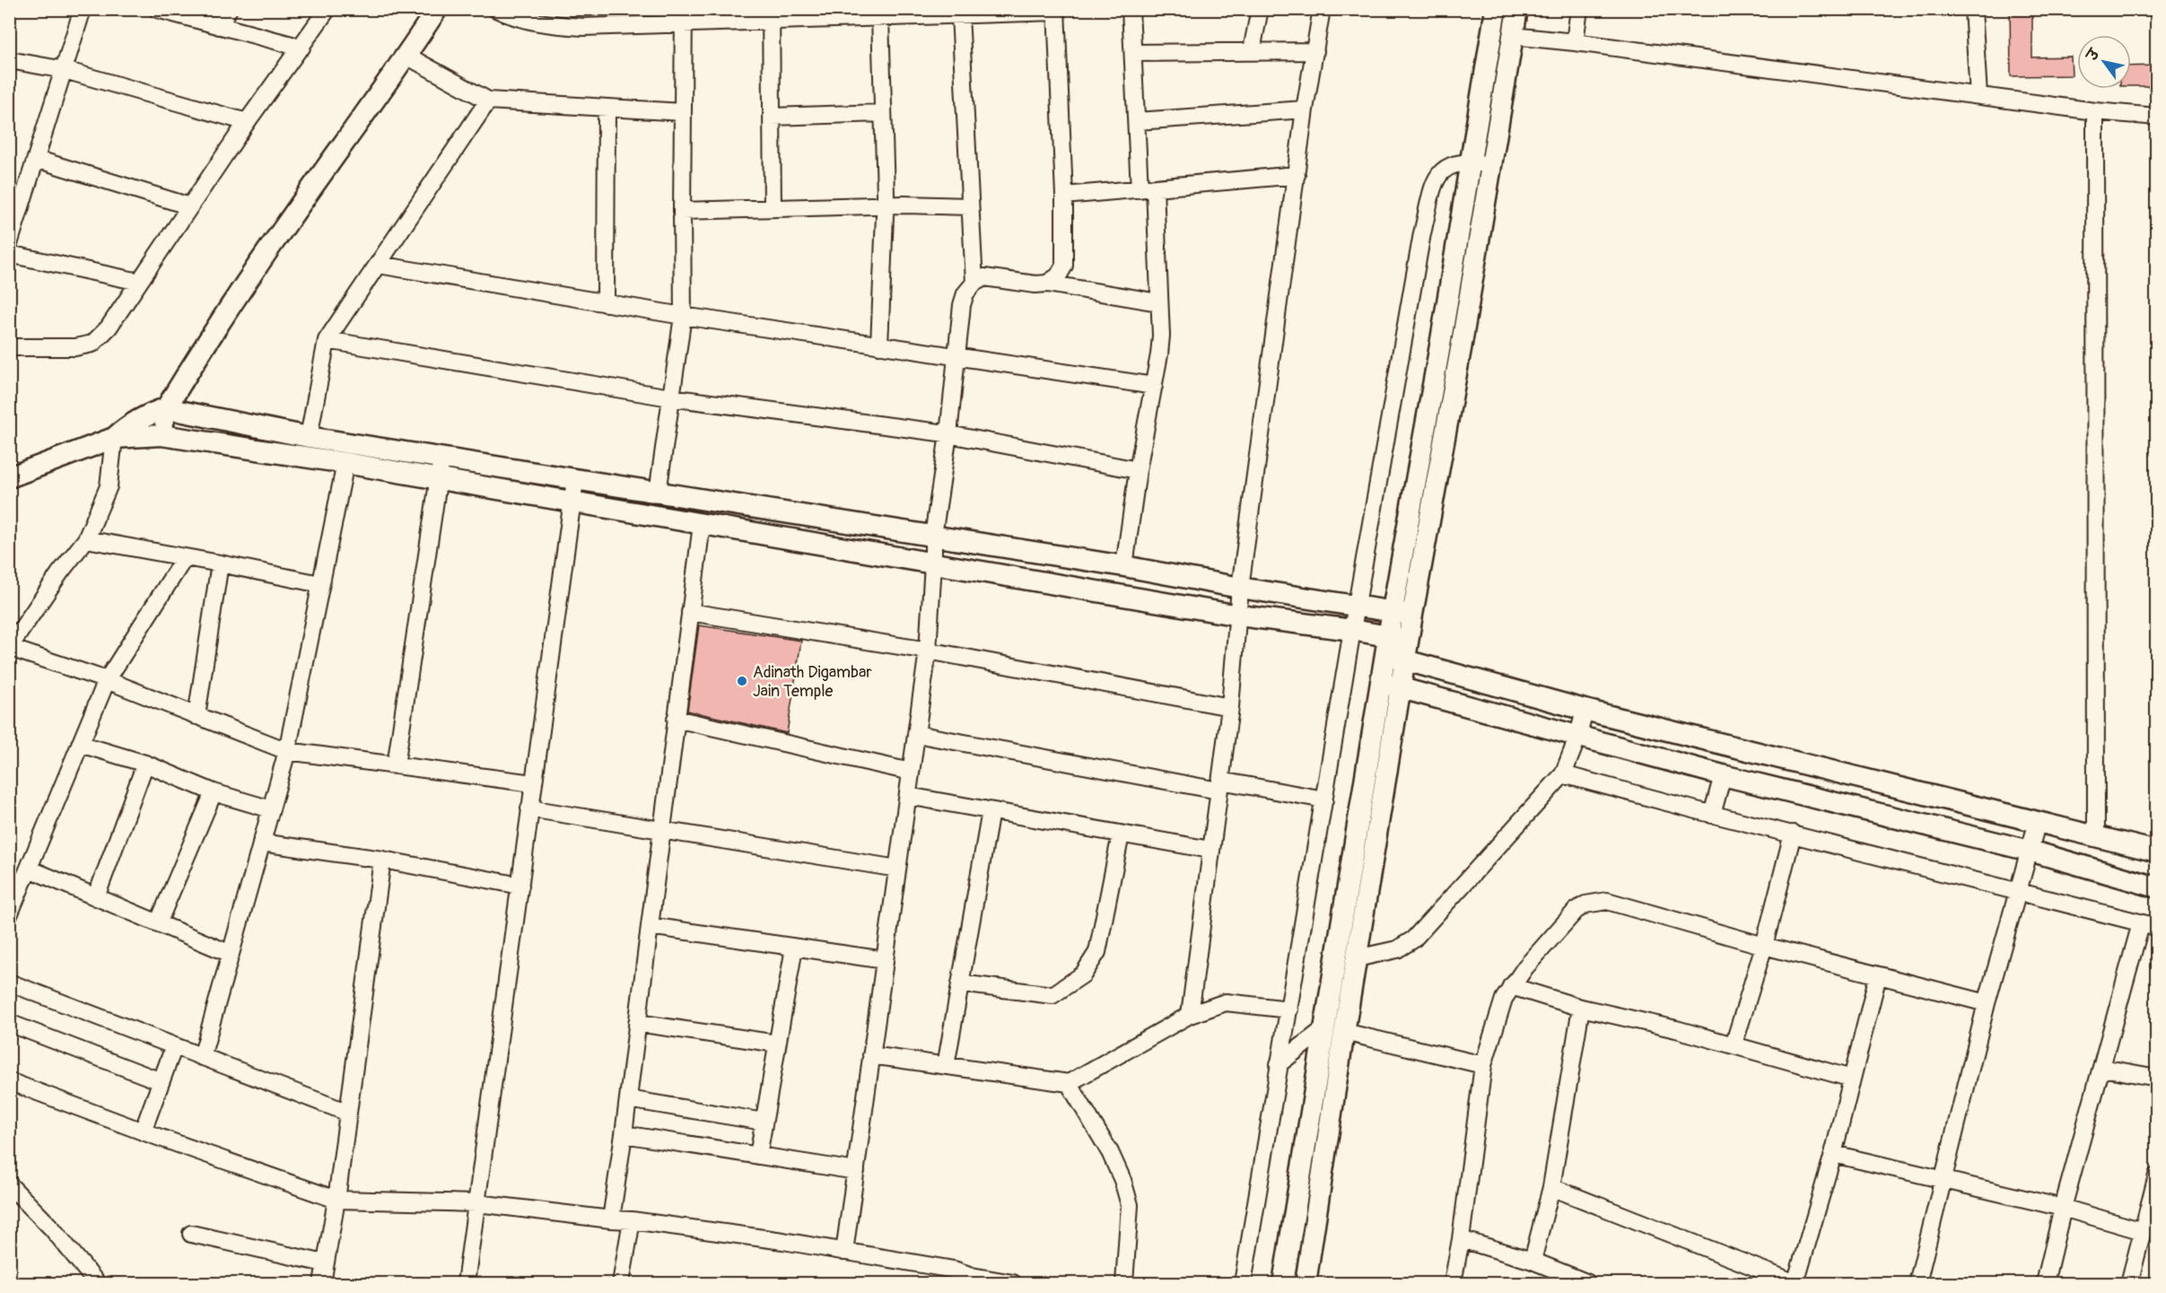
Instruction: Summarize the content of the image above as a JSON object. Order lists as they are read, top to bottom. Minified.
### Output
{"places":["Adinath Digambar Jain Temple"],"north":"top left"}
